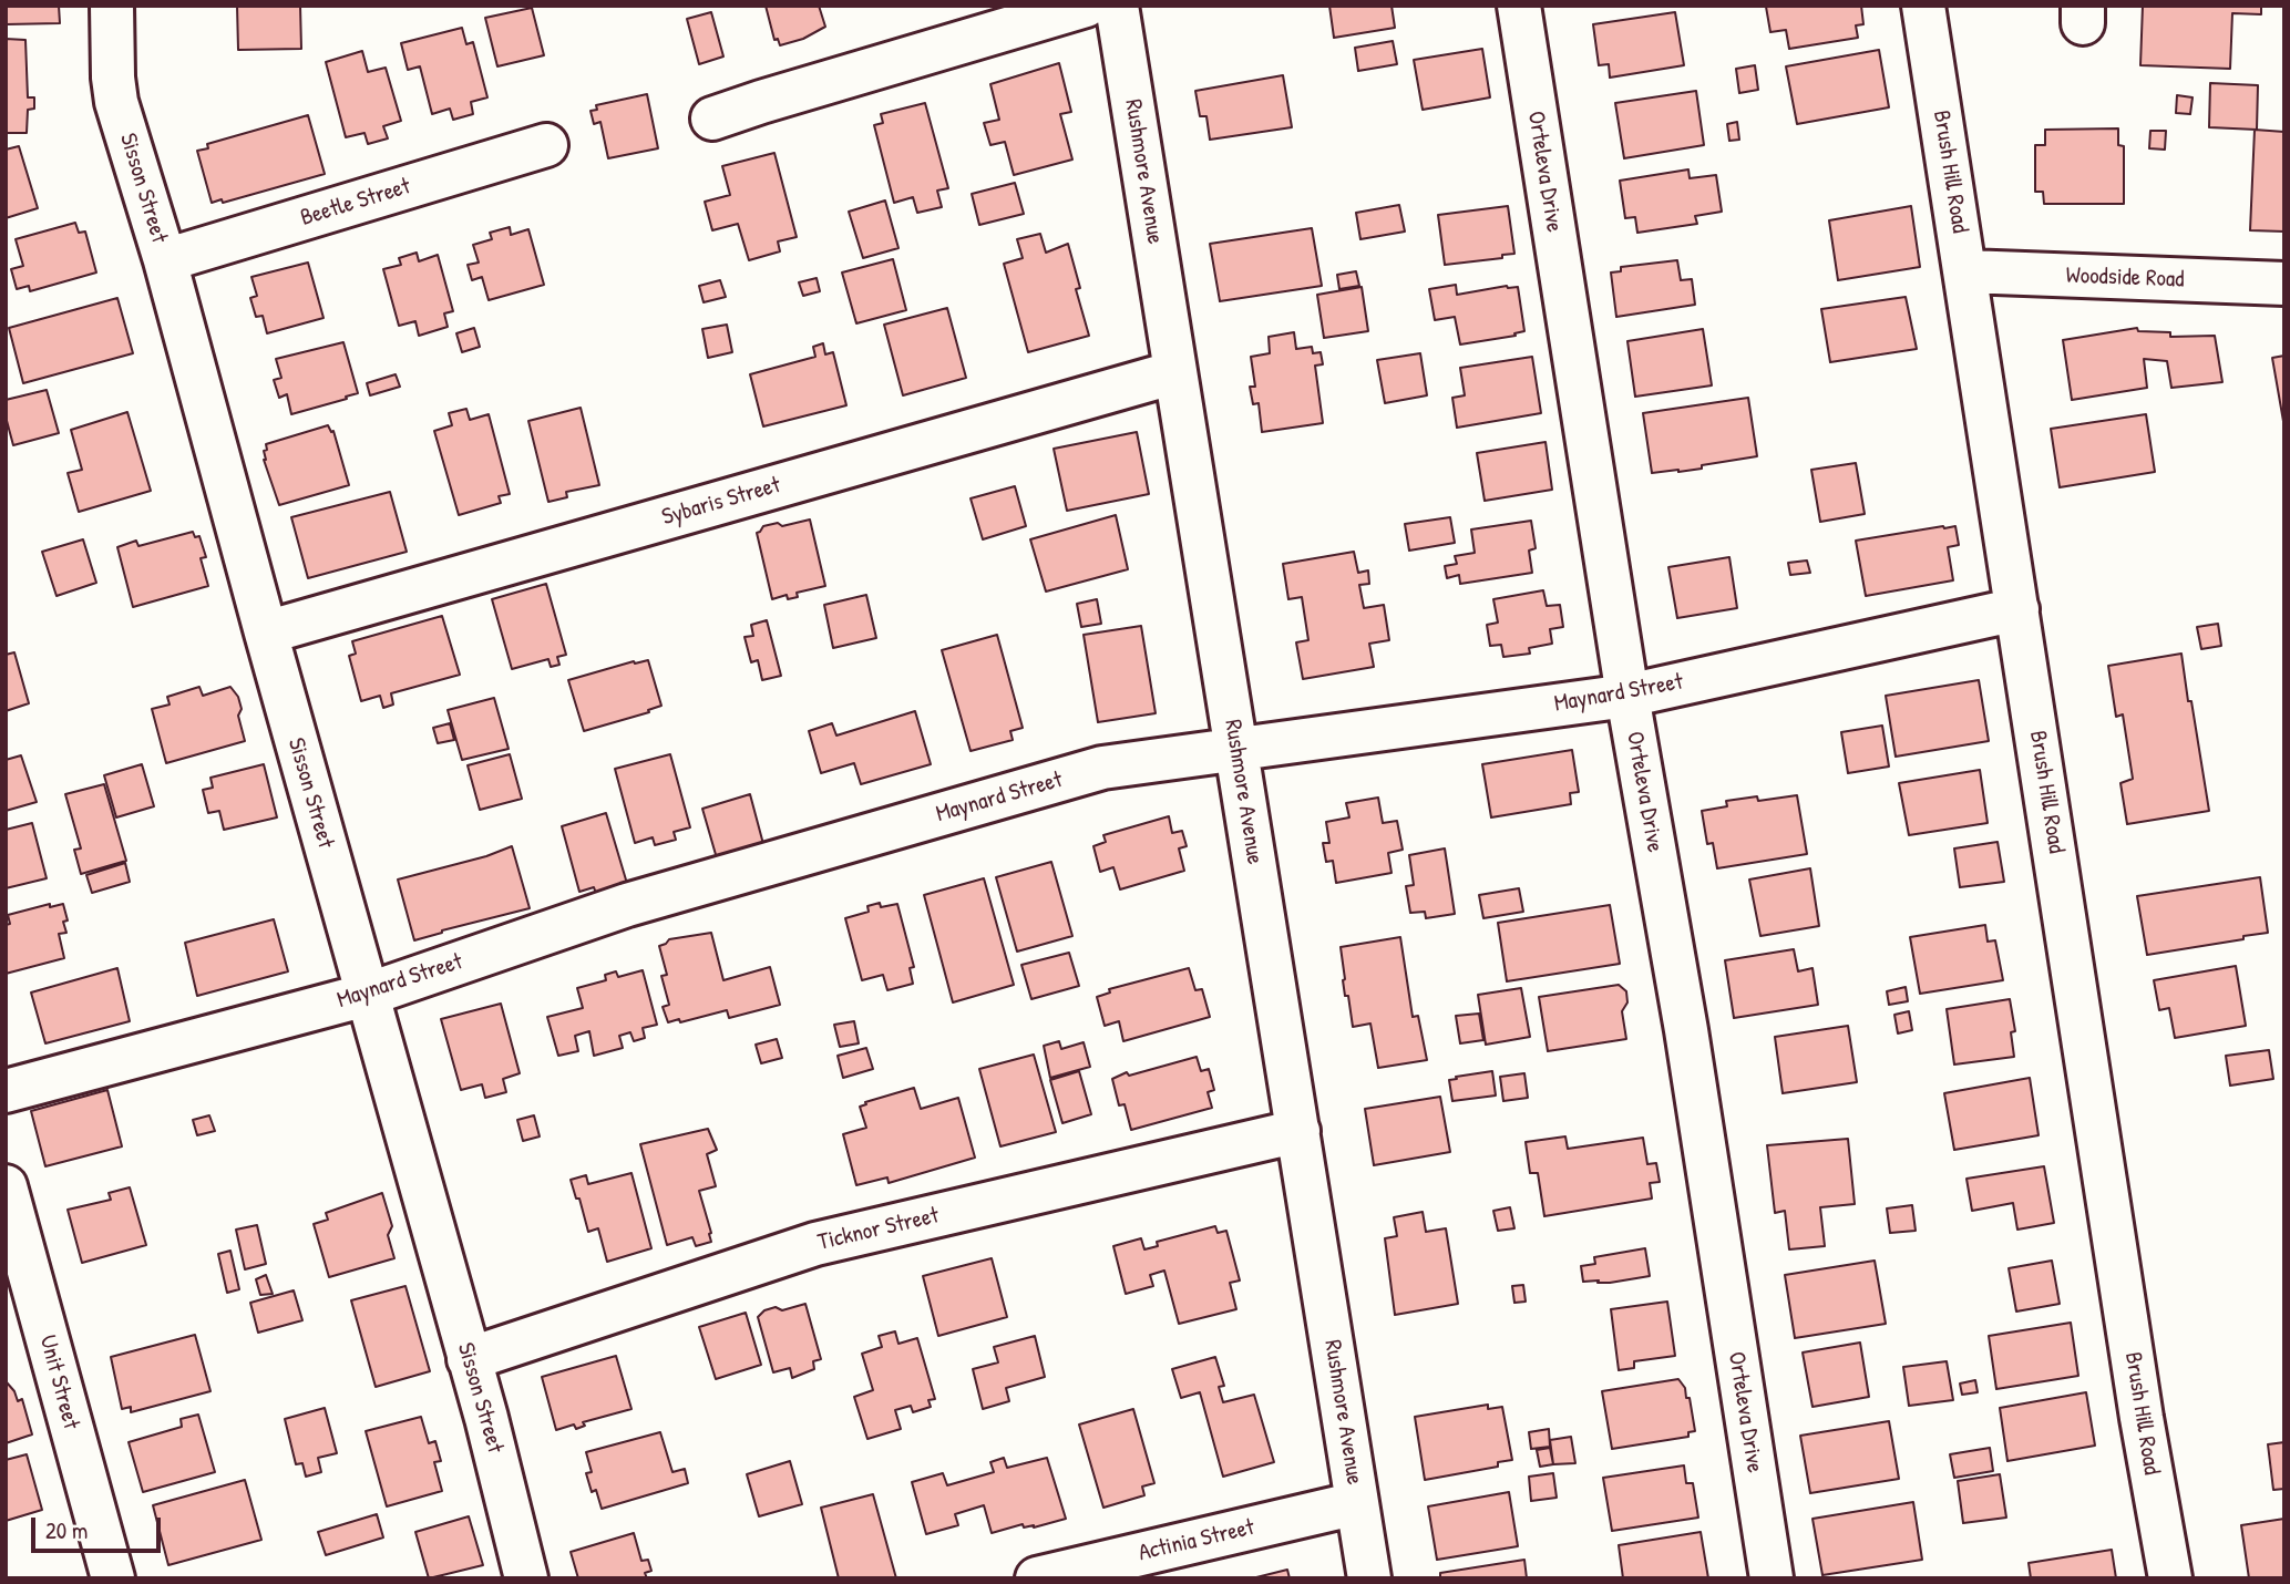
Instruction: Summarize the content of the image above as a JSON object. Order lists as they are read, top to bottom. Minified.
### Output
{"streets":{"street":["Rushmore Avenue","Orteleva Drive","Brush Hill Road","Sisson Street","Beetle Street","Woodside Road","Sybaris Street","Maynard Street","Ticknor Street","Unit Street","Actinia Street"]},"crossings":[["Rushmore Avenue","Sybaris Street"],["Rushmore Avenue","Maynard Street"],["Rushmore Avenue","Ticknor Street"],["Rushmore Avenue","Actinia Street"],["Orteleva Drive","Maynard Street"],["Brush Hill Road","Woodside Road"],["Brush Hill Road","Maynard Street"],["Sisson Street","Beetle Street"],["Sisson Street","Sybaris Street"],["Sisson Street","Maynard Street"],["Sisson Street","Ticknor Street"]],"scale_bar":"20 m"}
